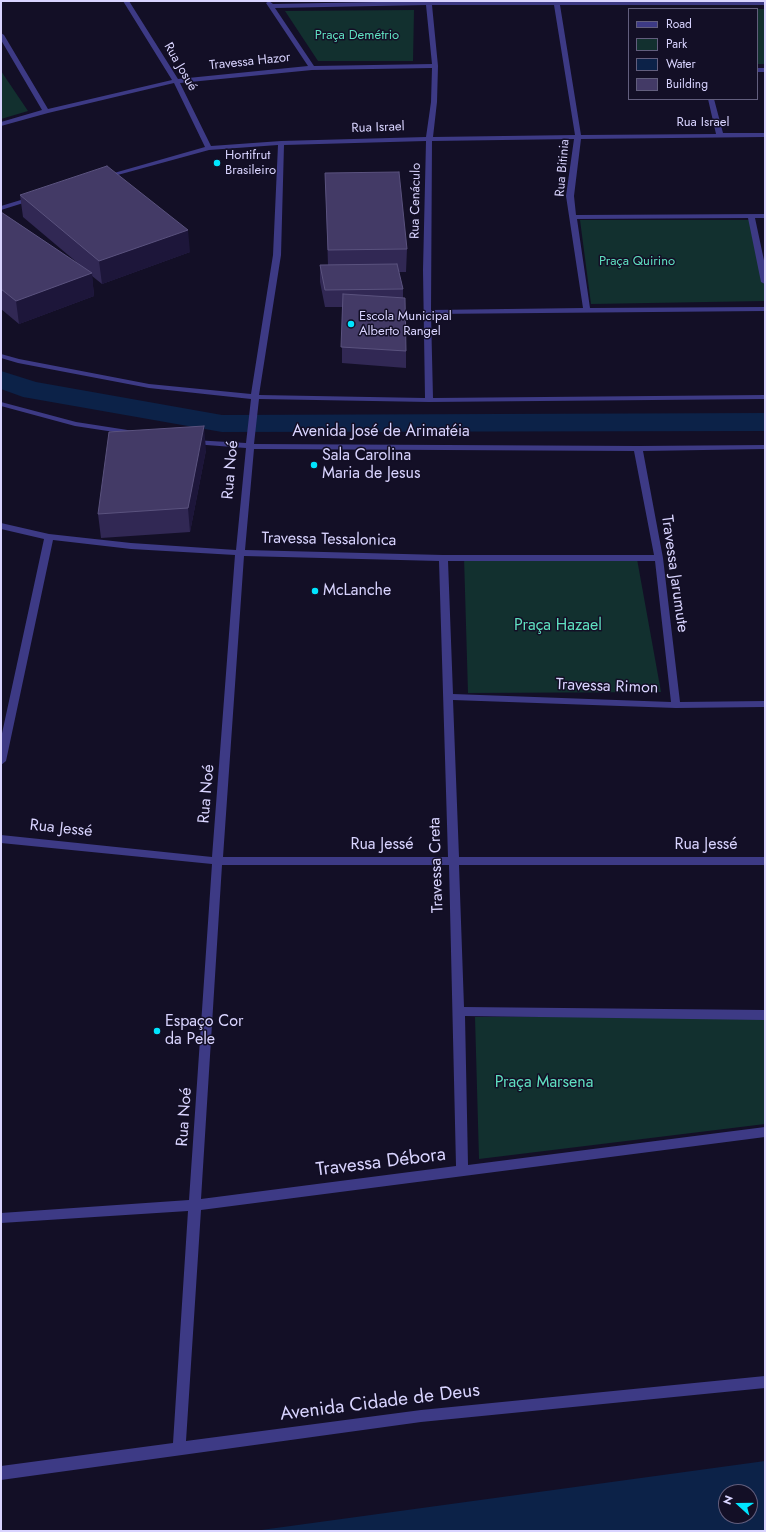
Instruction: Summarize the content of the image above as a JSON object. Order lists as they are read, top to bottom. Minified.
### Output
{"streets":{"street":["Travessa Hazor","Rua Josué","Rua Israel","Rua Bitinia","Rua Cenáculo","Avenida José de Arimatéia","Rua Noé","Travessa Tessalonica","Travessa Jarumute","Travessa Rimon","Rua Jessé","Travessa Creta","Travessa Débora","Avenida Cidade de Deus"]},"crossings":[["Travessa Hazor","Rua Josué"],["Travessa Hazor","Rua Cenáculo"],["Rua Josué","Rua Israel"],["Rua Israel","Rua Bitinia"],["Rua Israel","Rua Cenáculo"],["Rua Israel","Rua Noé"],["Rua Cenáculo","Avenida José de Arimatéia"],["Avenida José de Arimatéia","Rua Noé"],["Avenida José de Arimatéia","Travessa Jarumute"],["Rua Noé","Travessa Tessalonica"],["Rua Noé","Rua Jessé"],["Rua Noé","Travessa Débora"],["Rua Noé","Avenida Cidade de Deus"],["Travessa Tessalonica","Travessa Jarumute"],["Travessa Tessalonica","Travessa Creta"],["Travessa Jarumute","Travessa Rimon"],["Travessa Rimon","Travessa Creta"],["Rua Jessé","Travessa Creta"],["Travessa Creta","Travessa Débora"]],"parks":["Praça Demétrio","Praça Quirino","Praça Hazael","Praça Marsena"],"places":["Hortifrut Brasileiro","Escola Municipal Alberto Rangel","Sala Carolina Maria de Jesus","McLanche","Espaço Cor da Pele"],"legend":["Road","Park","Water","Building"],"north":"left"}
